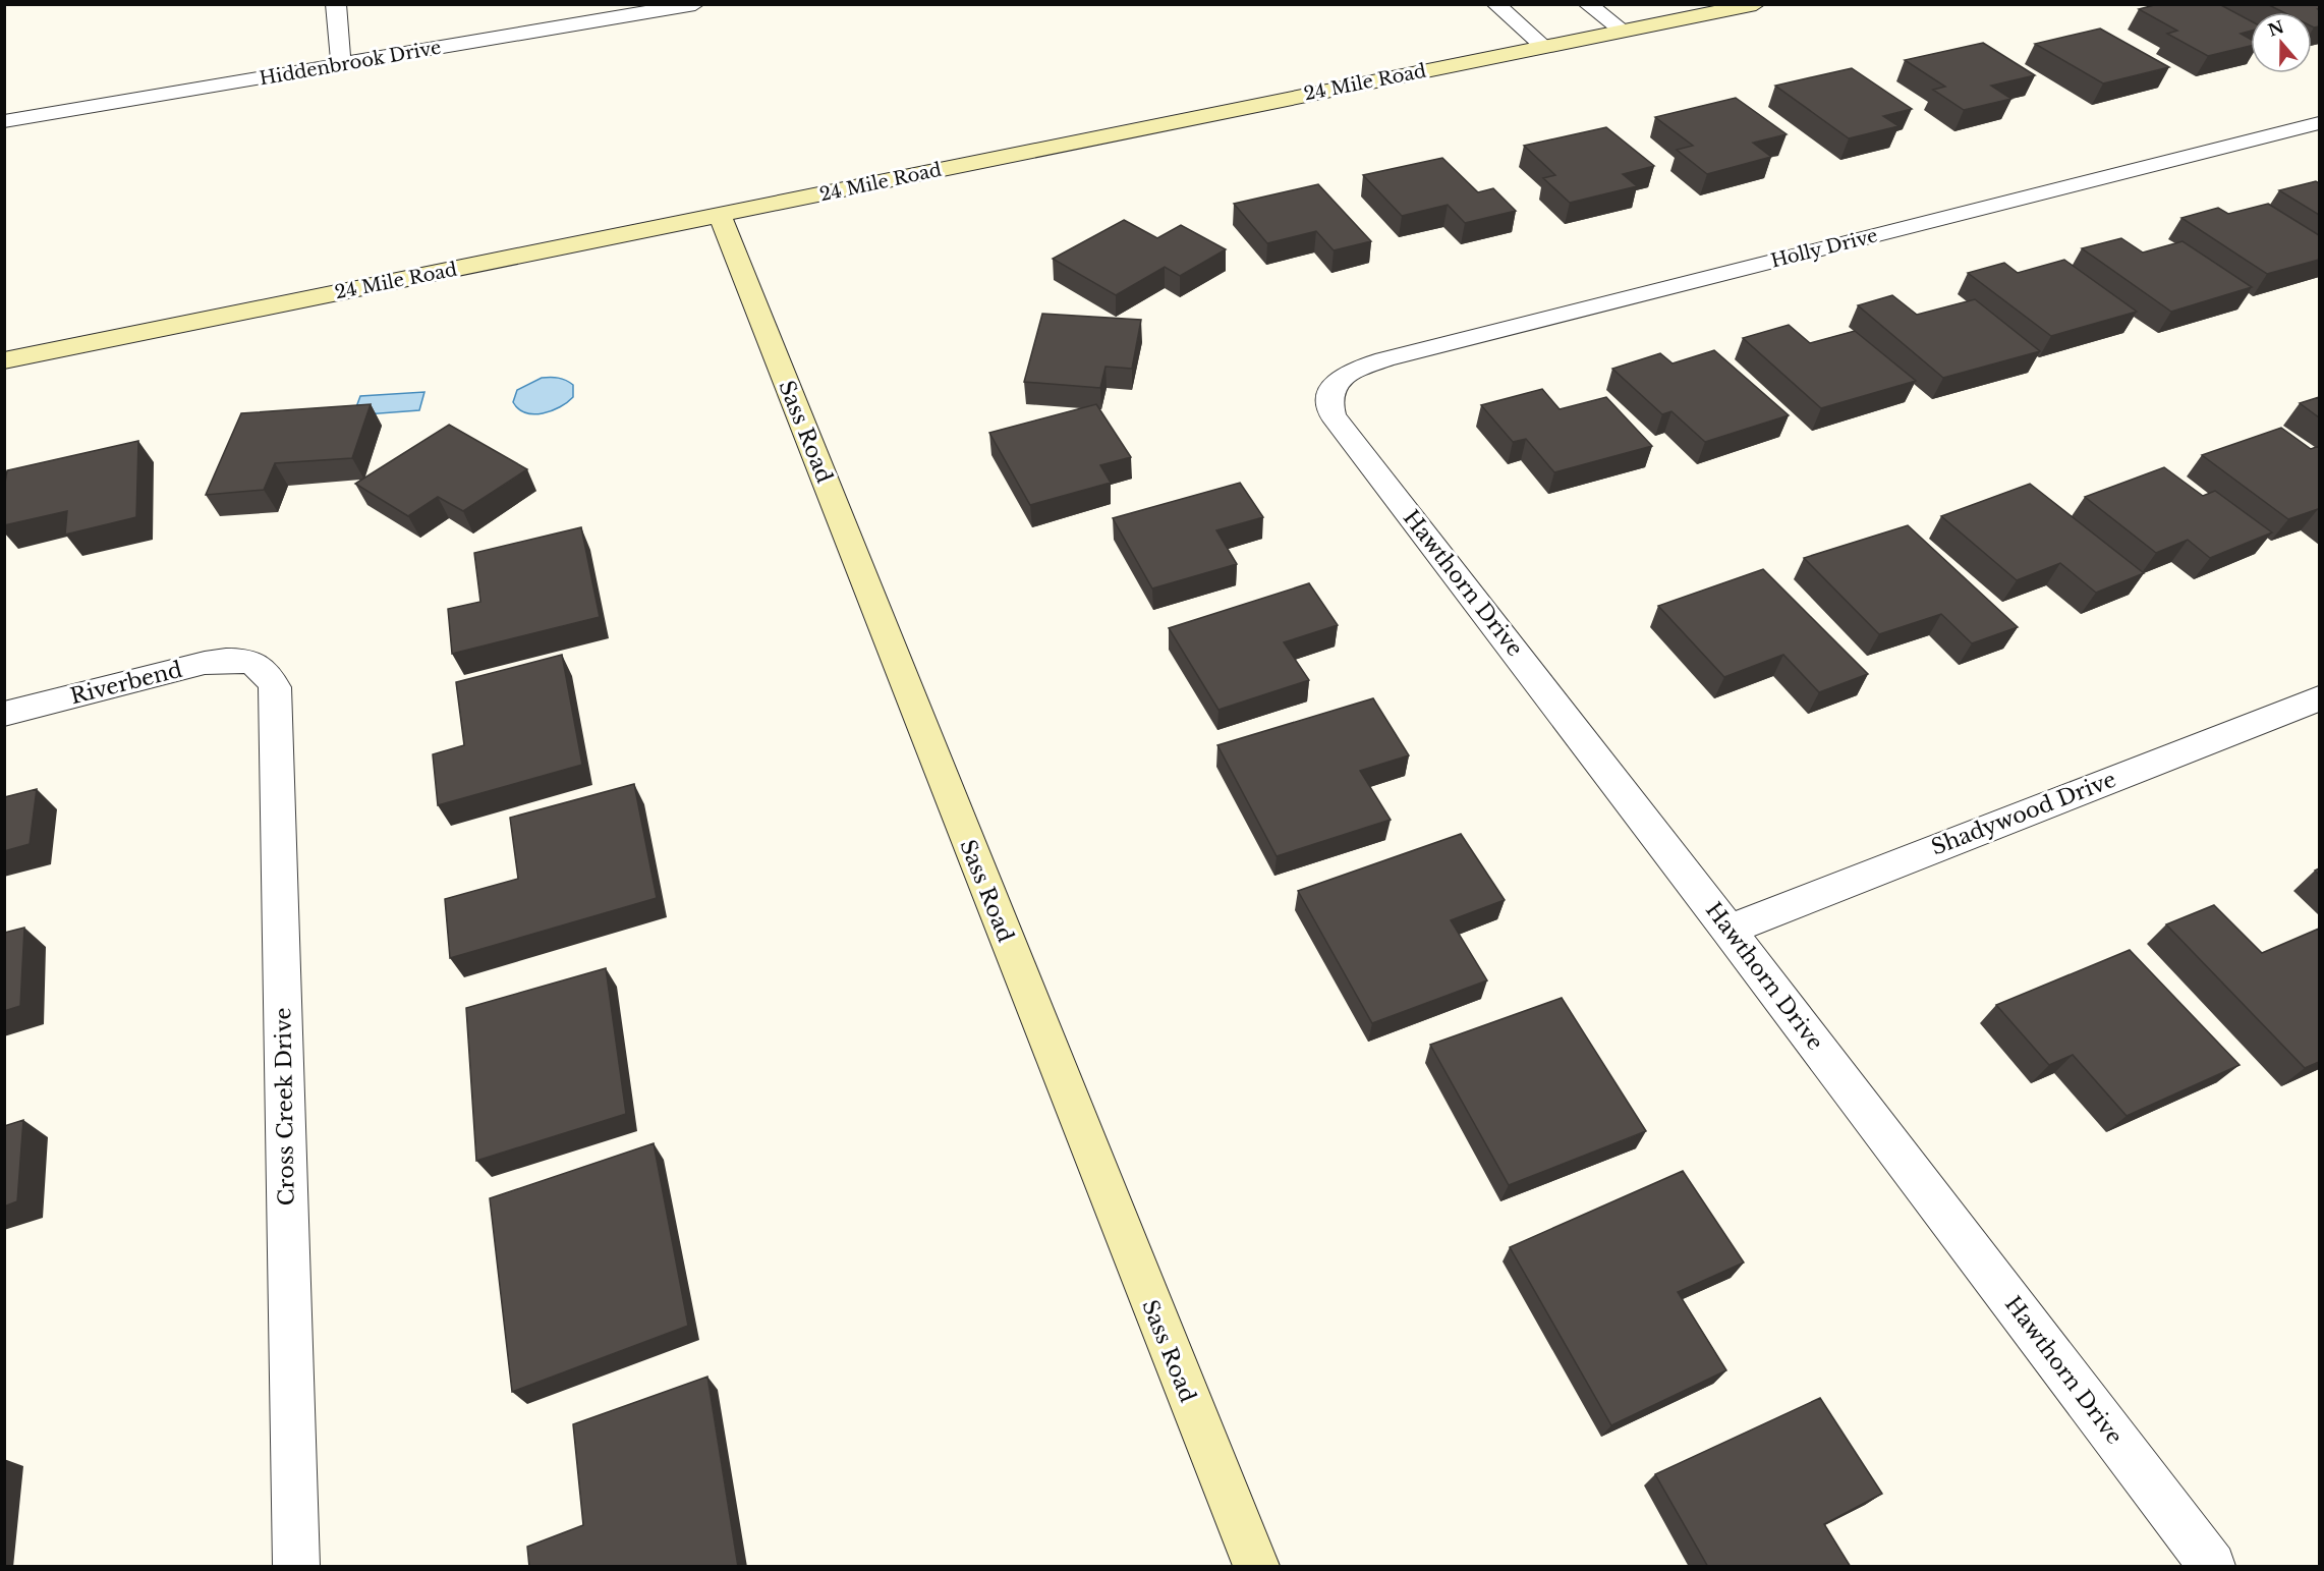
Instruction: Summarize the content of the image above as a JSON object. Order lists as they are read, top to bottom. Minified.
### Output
{"streets":{"street":["Hiddenbrook Drive","24 Mile Road","Holly Drive","Sass Road","Hawthorn Drive","Riverbend","Shadywood Drive","Cross Creek Drive"]},"crossings":[["24 Mile Road","Sass Road"],["Holly Drive","Hawthorn Drive"],["Hawthorn Drive","Shadywood Drive"],["Riverbend","Cross Creek Drive"]],"north":"top"}
